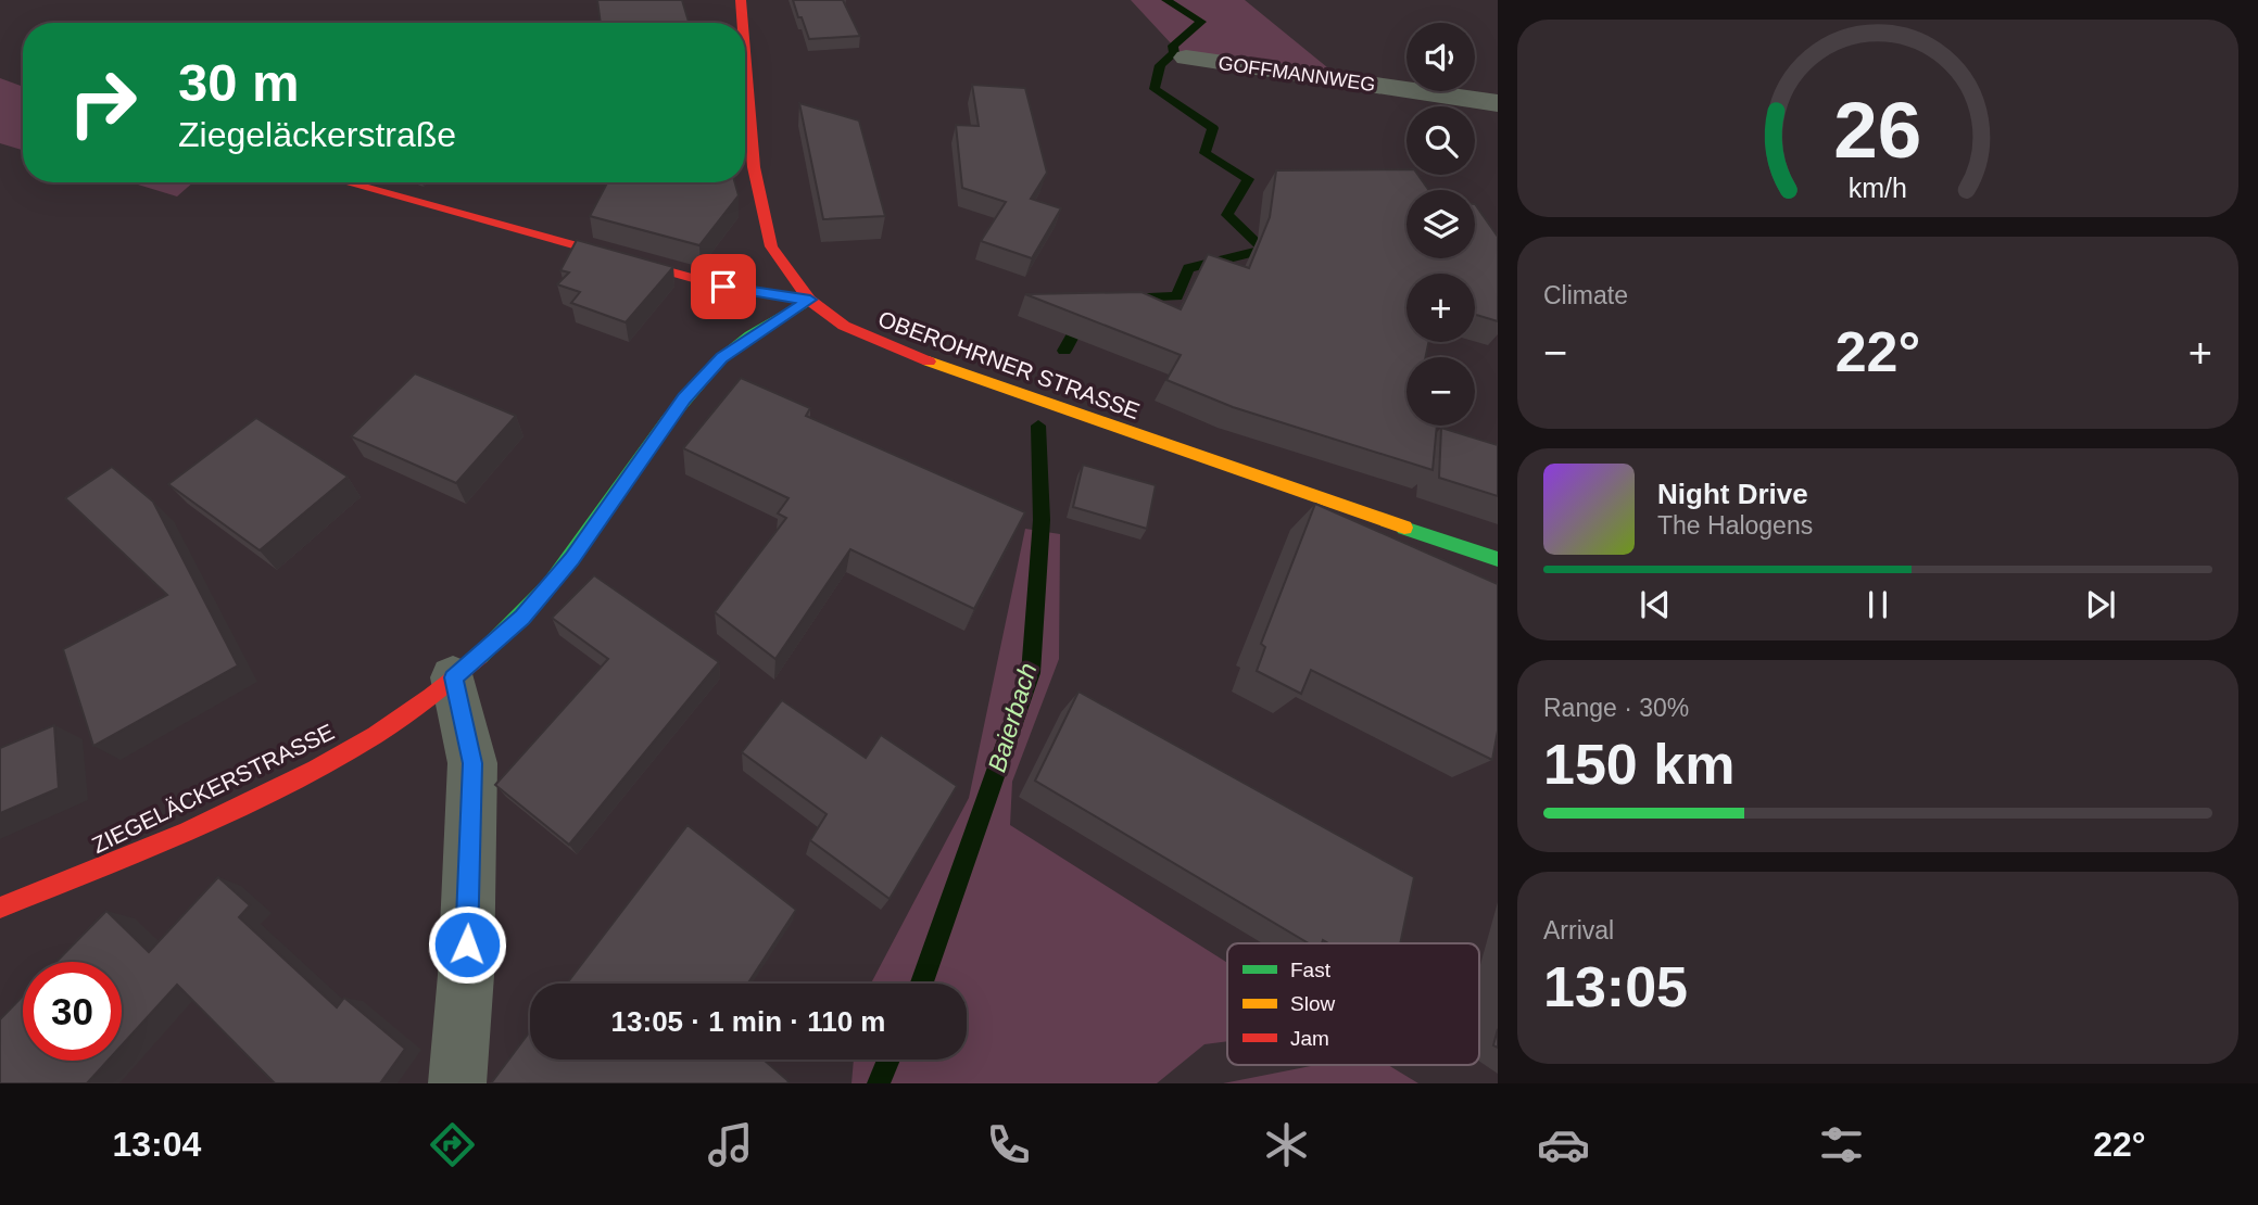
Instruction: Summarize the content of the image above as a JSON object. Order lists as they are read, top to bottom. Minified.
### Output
{"streets":{"street":["GOFFMANNWEG","OBEROHRNER STRASSE","ZIEGELÄCKERSTRASSE"]},"crossings":[["OBEROHRNER STRASSE","ZIEGELÄCKERSTRASSE"]],"water":["Baierbach"],"legend":["Fast","Slow","Jam"],"page":{"map_buttons":["+","−"],"turn":["30 m","Ziegeläckerstraße"],"tile":["Climate",["Range · 30%","150 km"],["Arrival","13:05"]],"heat":["−","22°","+"],"song":["Night Drive","The Halogens"],"limit":"30","trip":"13:05 · 1 min · 110 m","tabs":["13:04","22°"],"gauge":["26","km/h"]}}
